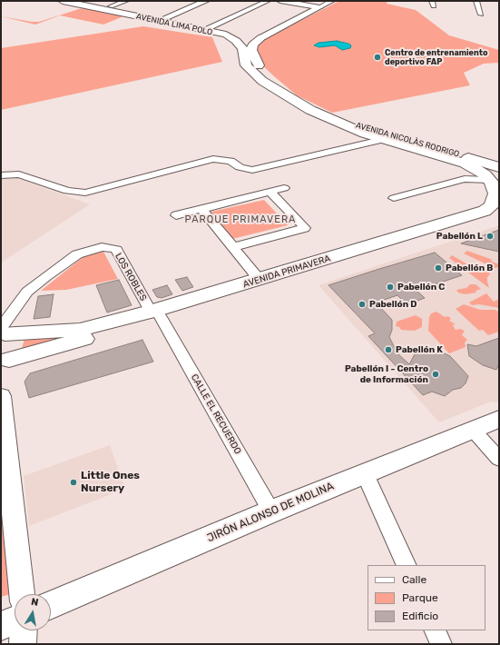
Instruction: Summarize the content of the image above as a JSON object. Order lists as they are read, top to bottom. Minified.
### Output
{"streets":{"main road":["AVENIDA LIMA POLO","AVENIDA NICOLÀS RODRIGO","AVENIDA PRIMAVERA","JIRÓN ALONSO DE MOLINA"],"street":["LOS ROBLES","CALLE EL RECUERDO"]},"crossings":[["AVENIDA LIMA POLO","AVENIDA NICOLÀS RODRIGO"],["AVENIDA NICOLÀS RODRIGO","AVENIDA PRIMAVERA"],["AVENIDA PRIMAVERA","LOS ROBLES"],["AVENIDA PRIMAVERA","CALLE EL RECUERDO"],["LOS ROBLES","CALLE EL RECUERDO"],["CALLE EL RECUERDO","JIRÓN ALONSO DE MOLINA"]],"districts":["PARQUE PRIMAVERA"],"places":["Centro de entrenamiento deportivo FAP","Pabellón L","Pabellón B","Pabellón C","Pabellón D","Pabellón K","Pabellón I - Centro de Información","Little Ones Nursery"],"legend":["Calle","Parque","Edificio"],"north":"top"}
